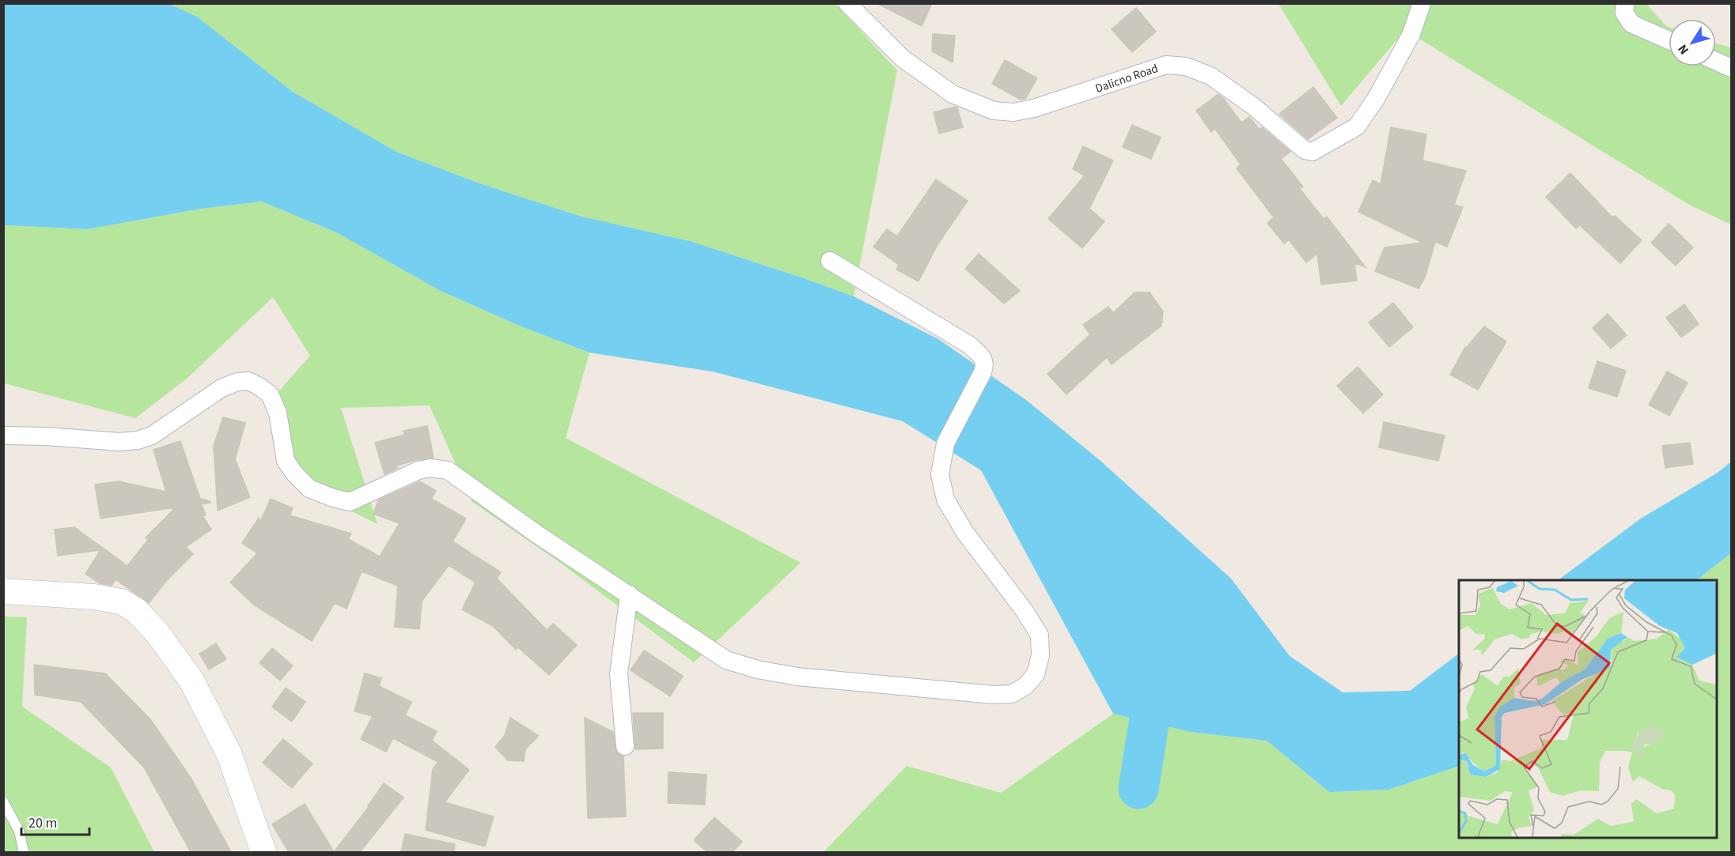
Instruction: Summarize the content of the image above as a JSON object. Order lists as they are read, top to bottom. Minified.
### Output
{"streets":{"street":["Dalicno Road"]},"scale_bar":"20 m","north":"bottom left"}
